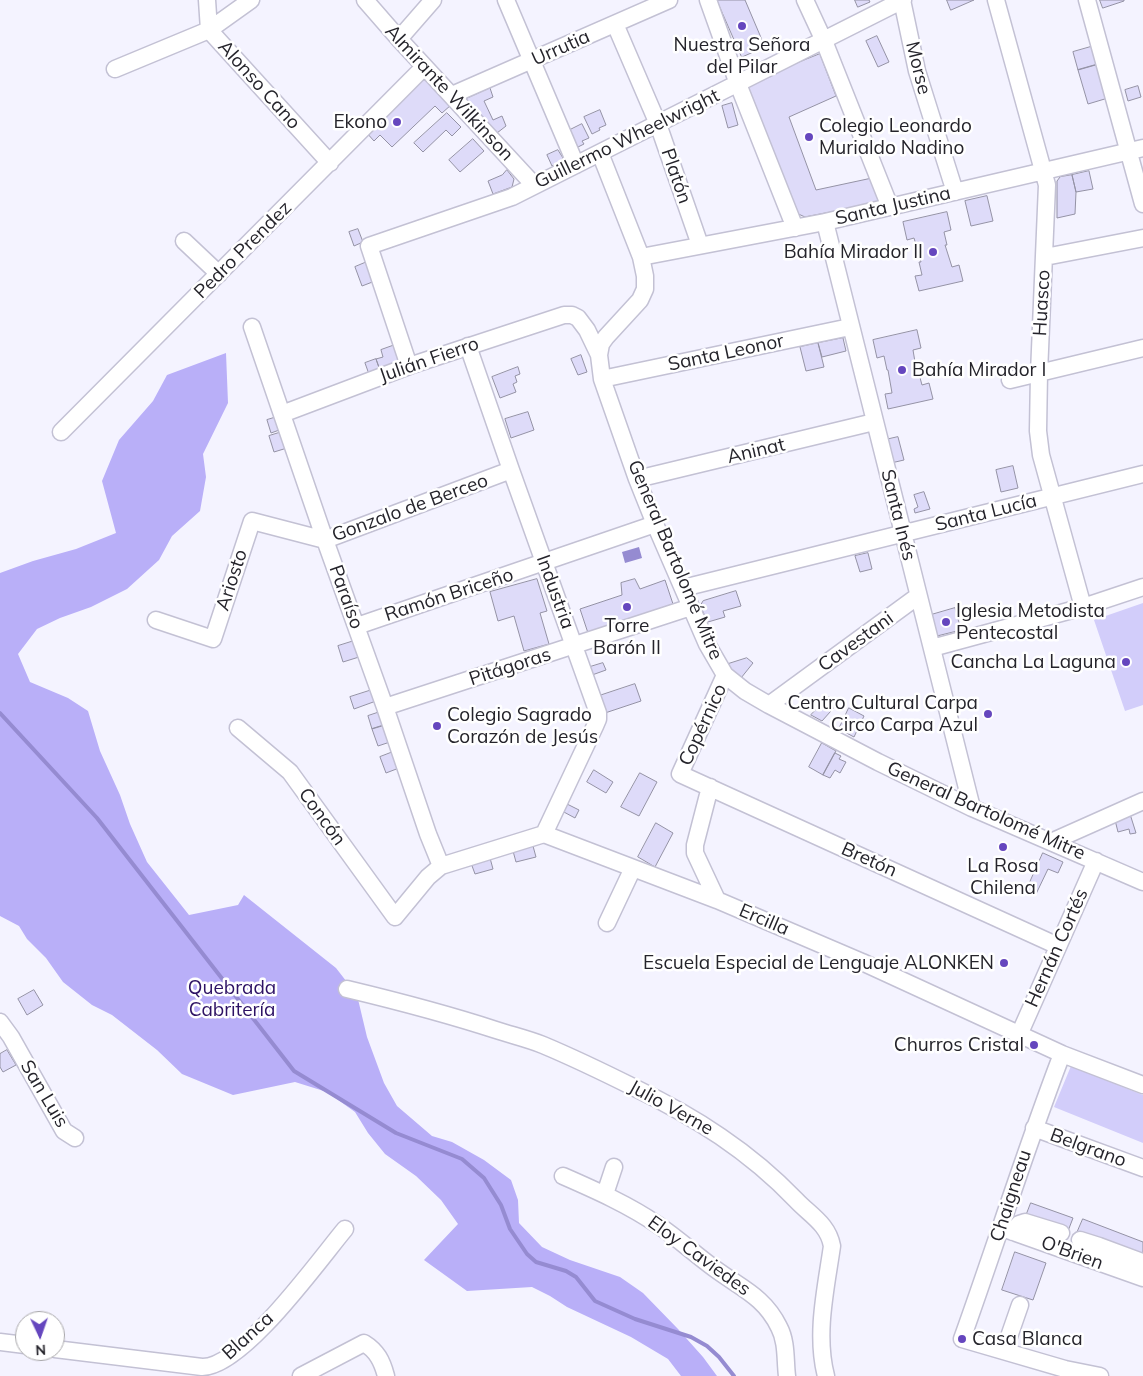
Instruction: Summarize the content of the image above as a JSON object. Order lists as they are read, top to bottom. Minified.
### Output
{"streets":{"street":["Urrutia","Morse","Alonso Cano","Almirante Wilkinson","Guillermo Wheelwright","Platón","Santa Justina","Pedro Prendez","Huasco","Santa Leonor","Julián Fierro","Aninat","Gonzalo de Berceo","Santa Lucía","Santa Inés","General Bartolomé Mitre","Ariosto","Industria","Ramón Briceño","Paraíso","Cavestani","Pitágoras","Copérnico","Concón","Bretón","Ercilla","Hernán Cortés","San Luis","Julio Verne","Belgrano","Chaigneau","O'Brien","Eloy Caviedes","Blanca"]},"crossings":[["Urrutia","Almirante Wilkinson"],["Urrutia","Platón"],["Morse","Guillermo Wheelwright"],["Morse","Santa Justina"],["Alonso Cano","Pedro Prendez"],["Almirante Wilkinson","Guillermo Wheelwright"],["Almirante Wilkinson","Pedro Prendez"],["Guillermo Wheelwright","Platón"],["Guillermo Wheelwright","Julián Fierro"],["Platón","Santa Justina"],["Santa Justina","Huasco"],["Santa Justina","Santa Inés"],["Huasco","Santa Lucía"],["Santa Leonor","Santa Inés"],["Santa Leonor","General Bartolomé Mitre"],["Julián Fierro","General Bartolomé Mitre"],["Julián Fierro","Industria"],["Julián Fierro","Paraíso"],["Aninat","Santa Inés"],["Aninat","General Bartolomé Mitre"],["Gonzalo de Berceo","Ariosto"],["Gonzalo de Berceo","Industria"],["Gonzalo de Berceo","Paraíso"],["Santa Lucía","Santa Inés"],["Santa Lucía","General Bartolomé Mitre"],["Santa Inés","General Bartolomé Mitre"],["Santa Inés","Cavestani"],["General Bartolomé Mitre","Ramón Briceño"],["General Bartolomé Mitre","Cavestani"],["General Bartolomé Mitre","Pitágoras"],["General Bartolomé Mitre","Copérnico"],["General Bartolomé Mitre","Hernán Cortés"],["Industria","Ramón Briceño"],["Industria","Pitágoras"],["Industria","Ercilla"],["Ramón Briceño","Paraíso"],["Paraíso","Pitágoras"],["Paraíso","Concón"],["Copérnico","Bretón"],["Copérnico","Ercilla"],["Bretón","Hernán Cortés"],["Ercilla","Hernán Cortés"],["Ercilla","Chaigneau"],["Belgrano","Chaigneau"],["Chaigneau","O'Brien"]],"parks":["Quebrada Cabritería"],"places":["Nuestra Señora del Pilar","Ekono","Colegio Leonardo Murialdo Nadino","Bahía Mirador II","Bahía Mirador I","Torre Barón II","Iglesia Metodista Pentecostal","Cancha La Laguna","Centro Cultural Carpa Circo Carpa Azul","Colegio Sagrado Corazón de Jesús","La Rosa Chilena","Escuela Especial de Lenguaje ALONKEN","Churros Cristal","Casa Blanca"],"north":"bottom"}
